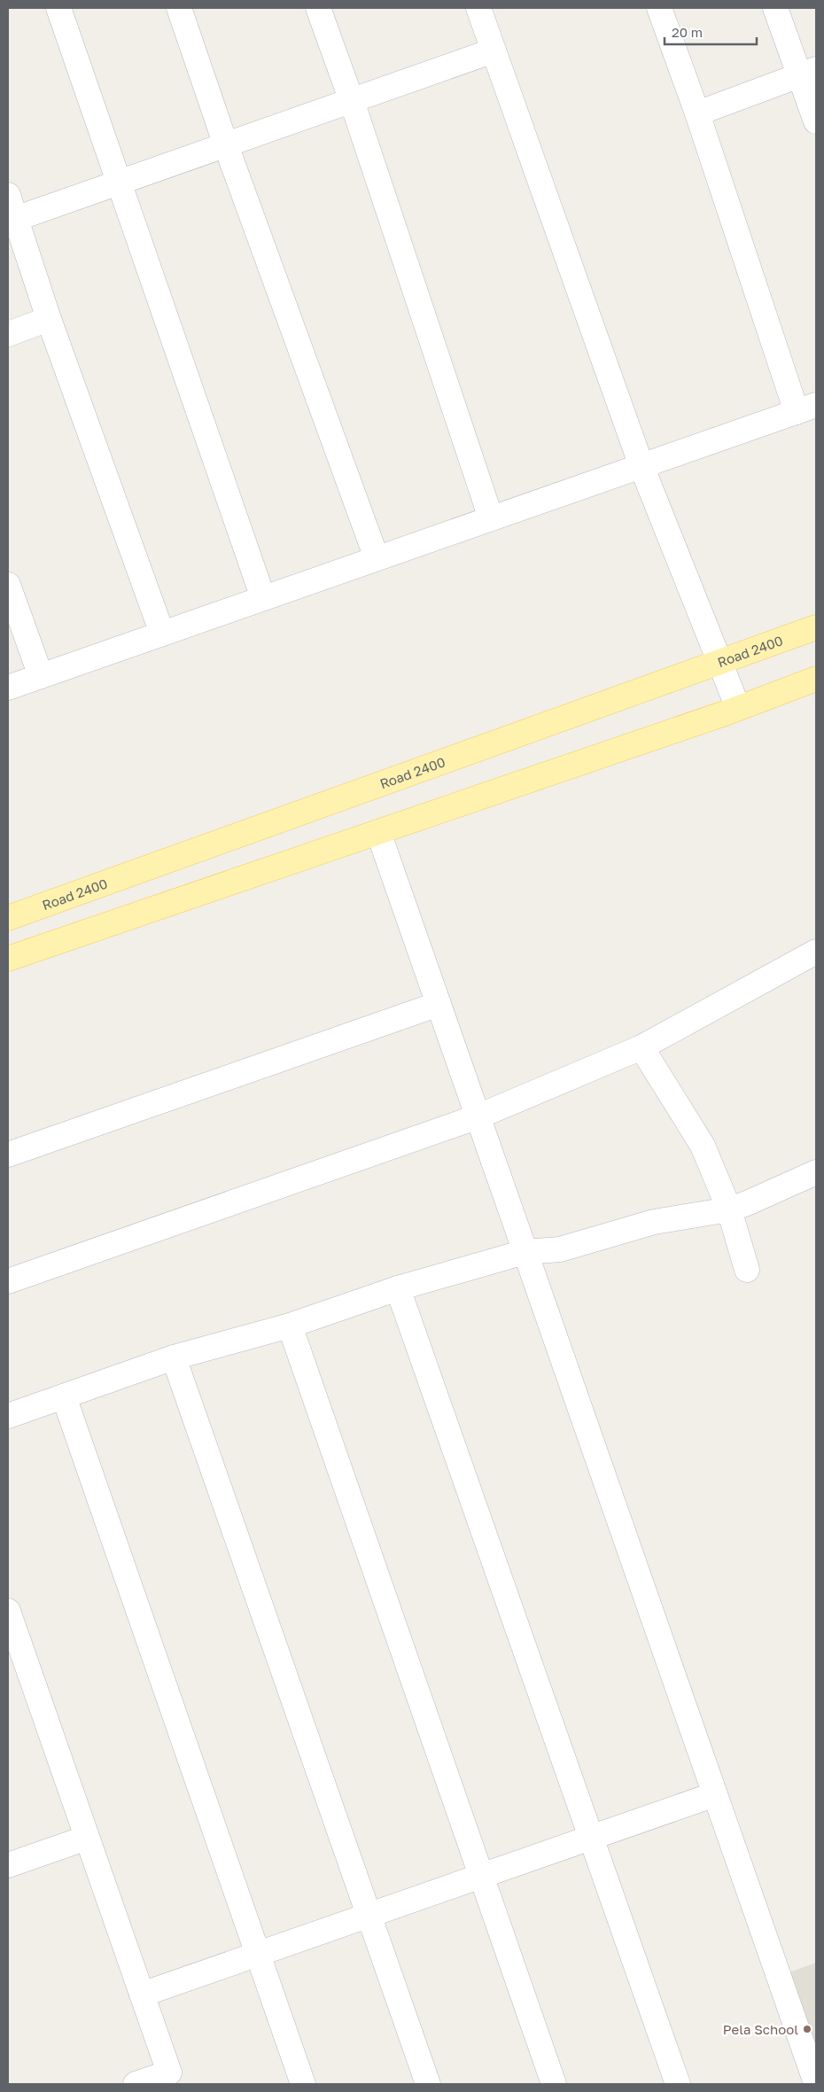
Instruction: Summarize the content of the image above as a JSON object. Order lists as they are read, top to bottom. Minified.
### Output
{"streets":{"main road":["Road 2400"]},"places":["Pela School"],"scale_bar":"20 m"}
